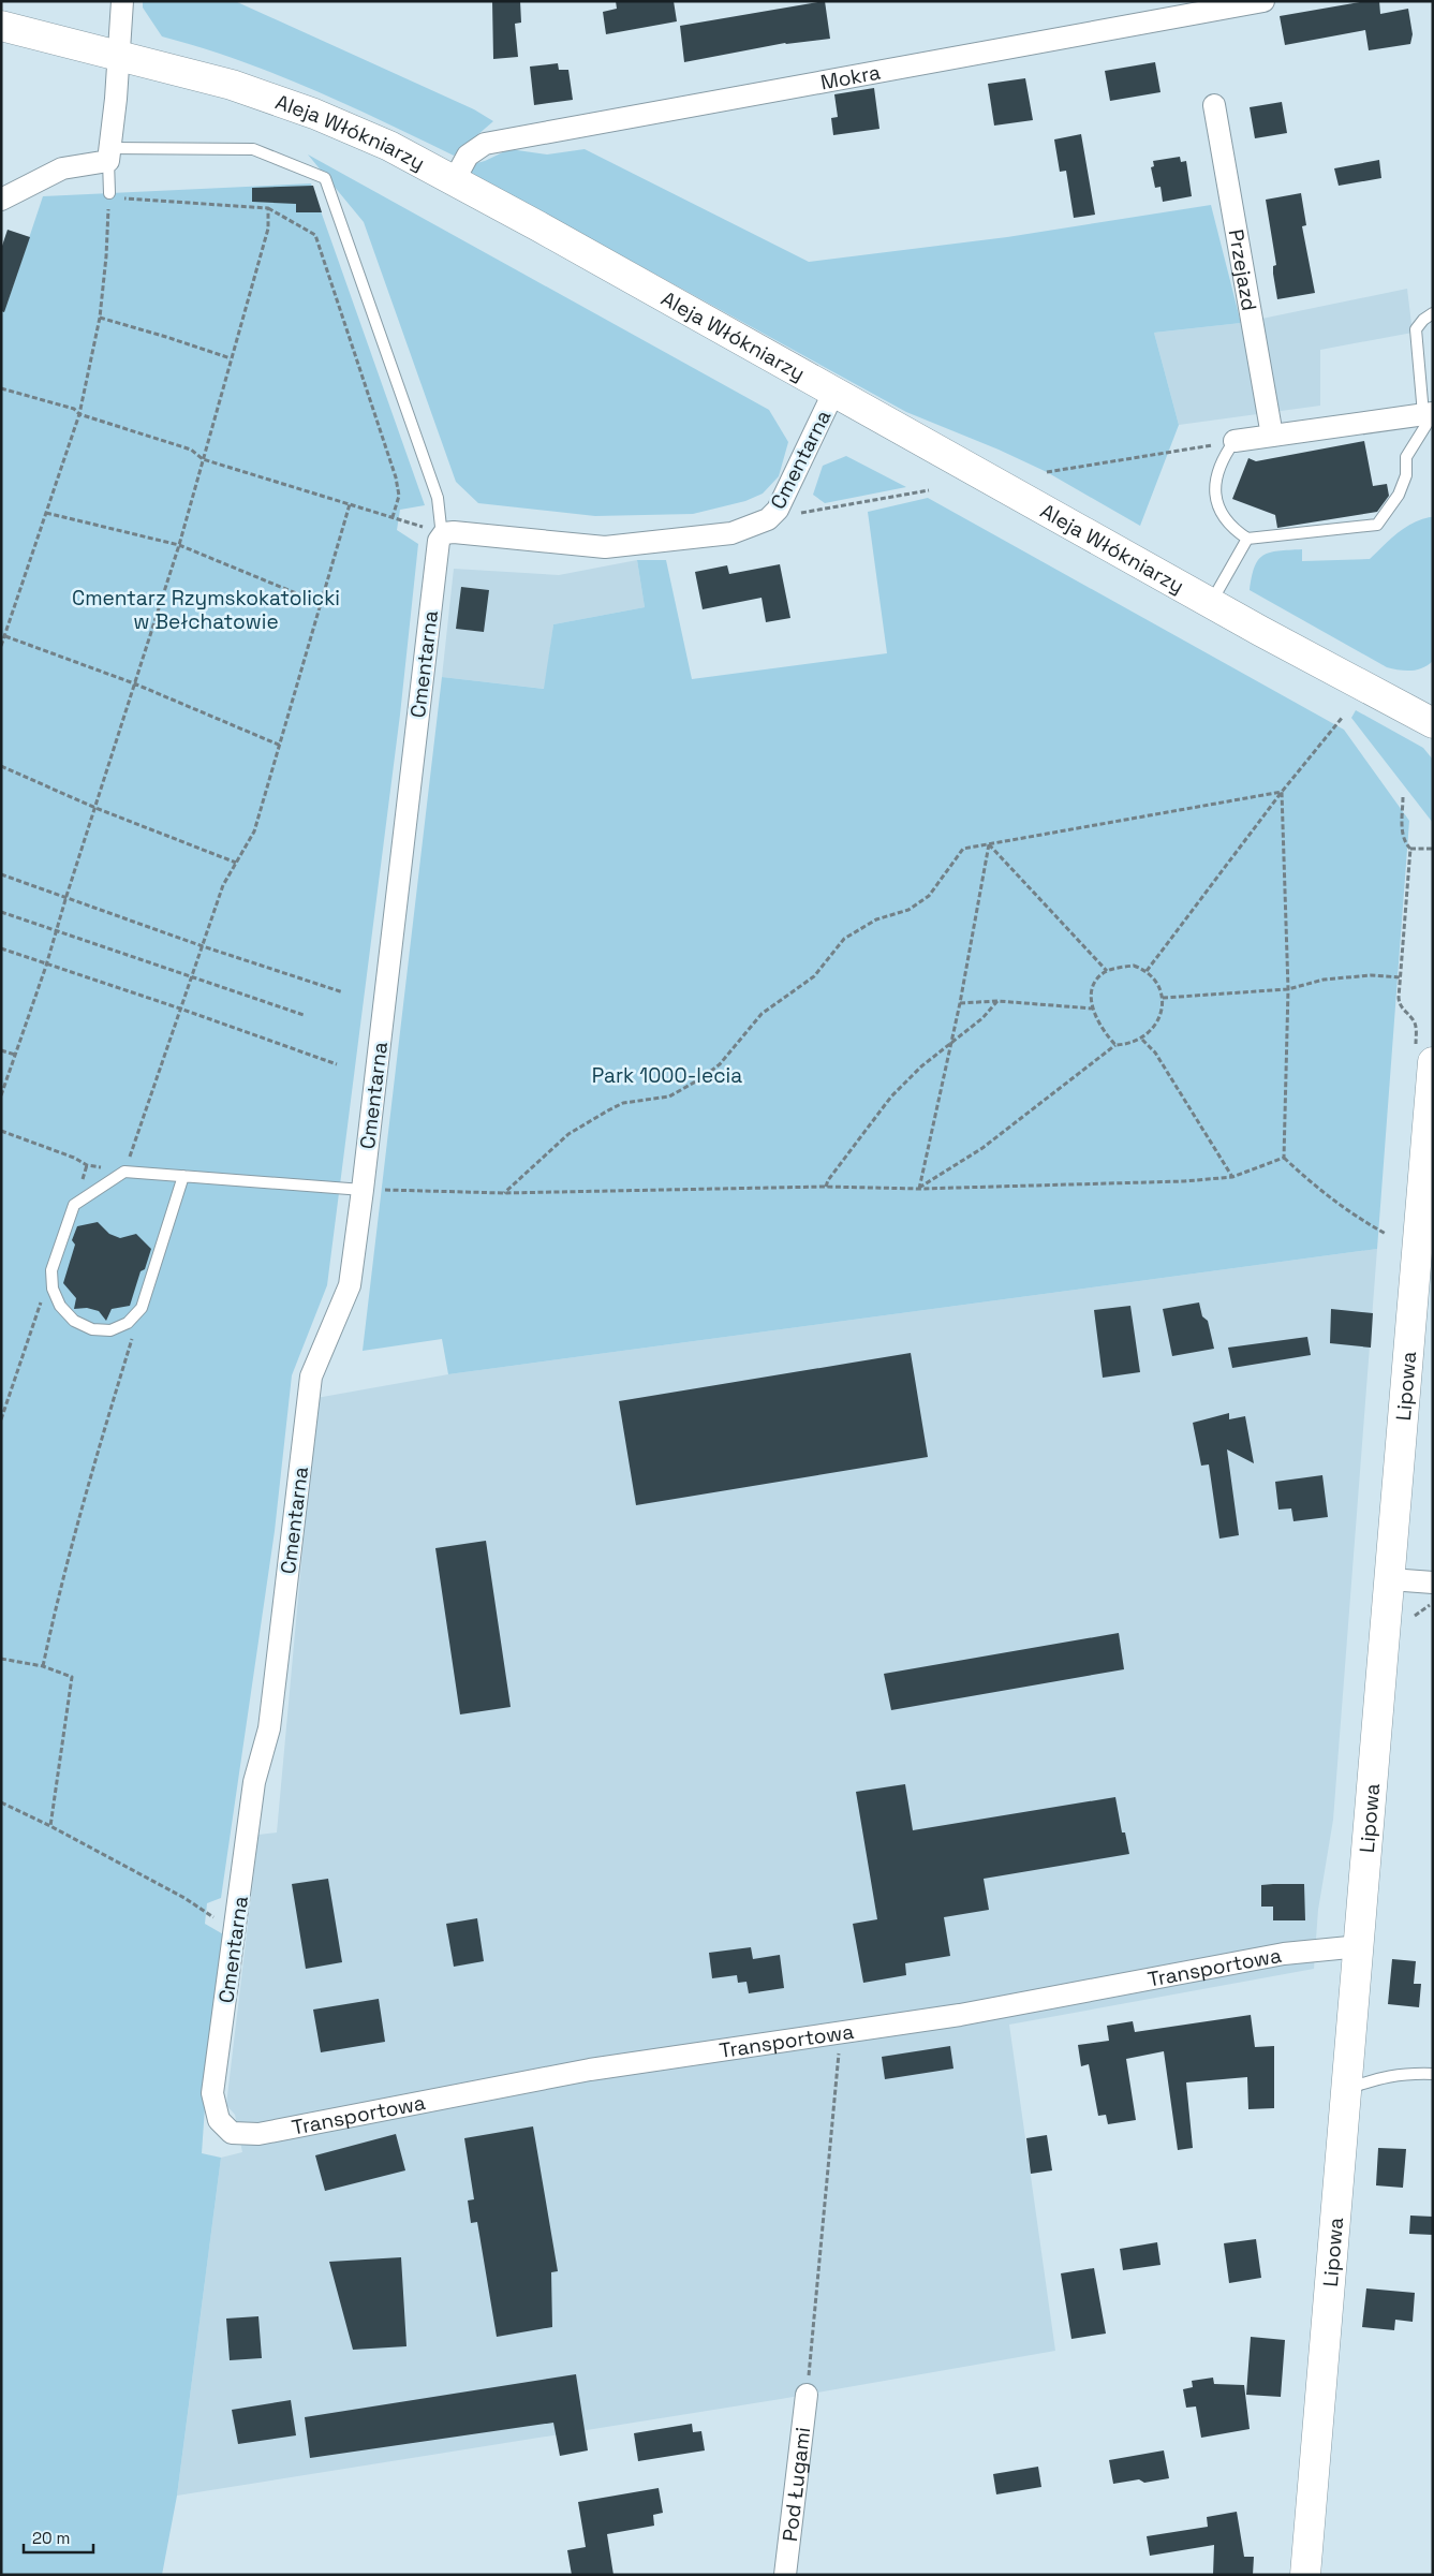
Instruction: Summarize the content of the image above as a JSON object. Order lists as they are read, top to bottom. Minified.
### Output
{"streets":{"main road":["Aleja Włókniarzy","Lipowa"],"street":["Mokra","Przejazd","Cmentarna","Transportowa","Pod Ługami"]},"crossings":[["Mokra","Aleja Włókniarzy"],["Aleja Włókniarzy","Cmentarna"],["Cmentarna","Transportowa"],["Lipowa","Transportowa"]],"parks":["Cmentarz Rzymskokatolicki w Bełchatowie","Park 1000-lecia"],"scale_bar":"20 m"}
